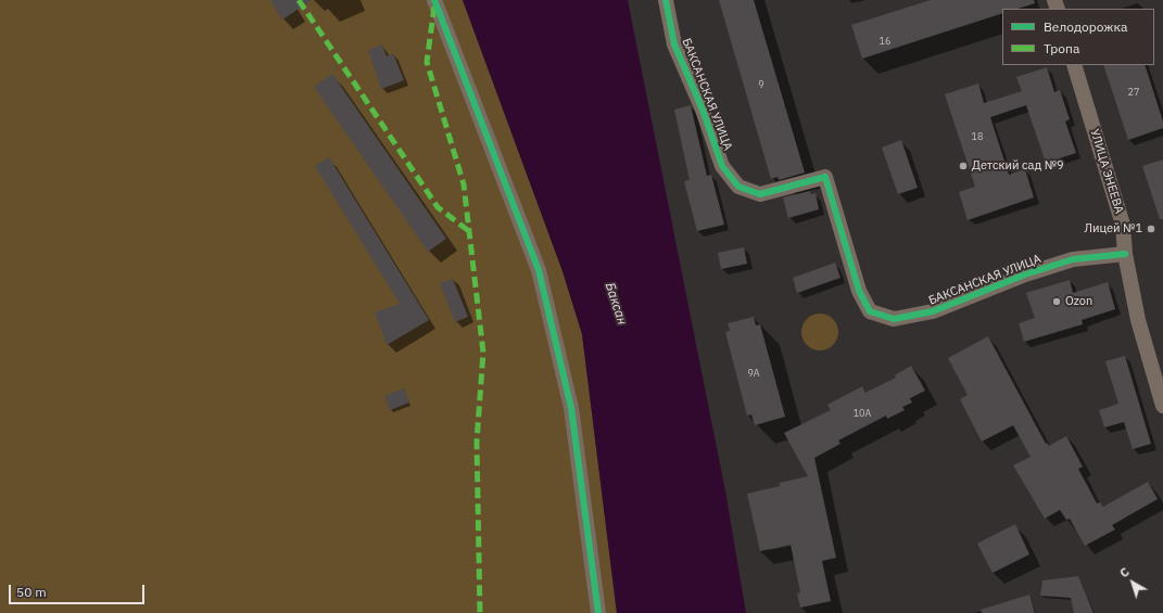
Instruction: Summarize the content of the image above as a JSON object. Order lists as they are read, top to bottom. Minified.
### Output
{"streets":{"street":["БАКСАНСКАЯ УЛИЦА","УЛИЦА ЭНЕЕВА"]},"crossings":[["БАКСАНСКАЯ УЛИЦА","УЛИЦА ЭНЕЕВА"]],"water":["Баксан"],"places":["Детский сад №9","Лицей №1","Ozon"],"house_numbers":["16","9","27","18","9А","10А"],"legend":["Велодорожка","Тропа"],"scale_bar":"50 m","north":"top left"}
